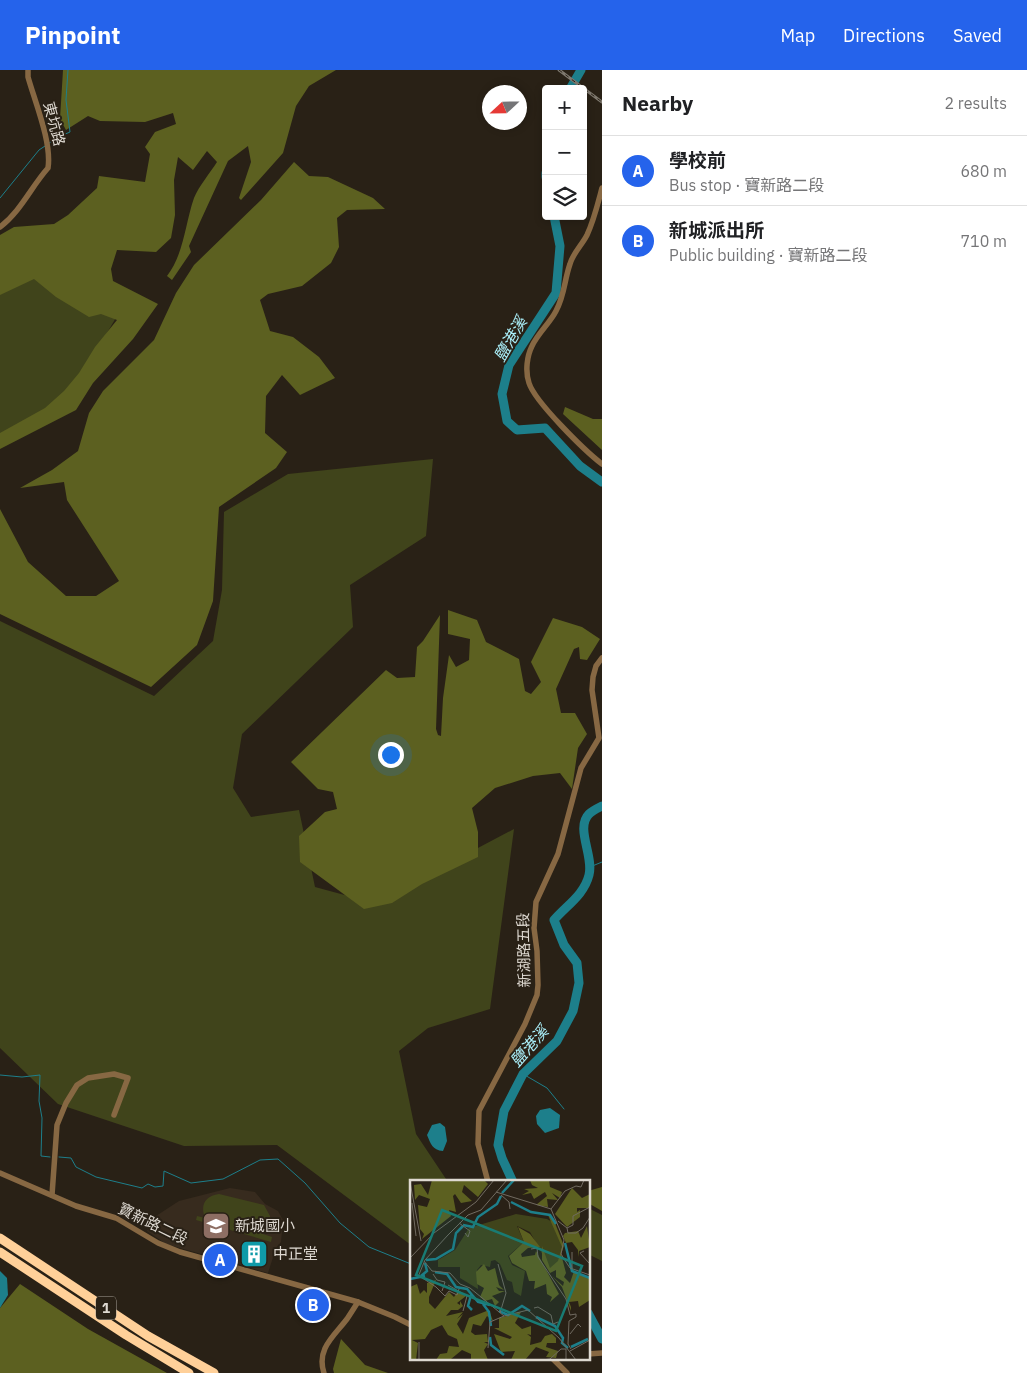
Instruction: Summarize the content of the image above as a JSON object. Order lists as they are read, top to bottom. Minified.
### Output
{"streets":{"highway":["1"],"street":["東坑路","新湖路五段","寶新路二段"]},"water":["鹽港溪"],"places":{"school or university":["新城國小"],"building":["中正堂"]},"north":"left","page":{"header":"Pinpoint","nav":["Map","Directions","Saved"],"heading":["Nearby","2 results"],"map_buttons":["+","−"],"list":[{"mark":"A","name":"學校前","note":"Bus stop · 寶新路二段","value":"680 m"},{"mark":"B","name":"新城派出所","note":"Public building · 寶新路二段","value":"710 m"}],"pins":["A","B"]}}
